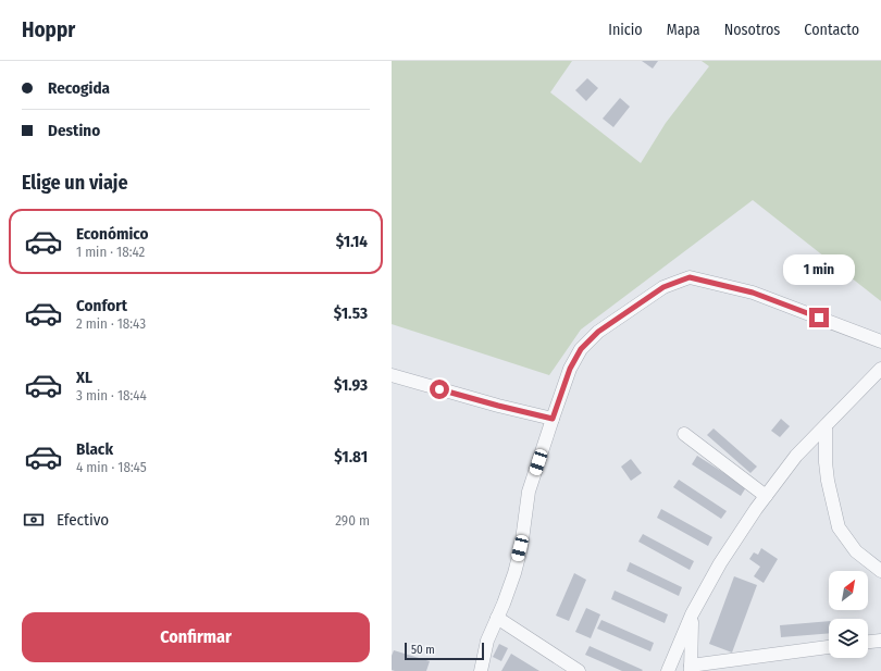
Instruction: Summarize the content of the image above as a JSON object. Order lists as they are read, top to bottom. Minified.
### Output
{"scale_bar":"50 m","north":"top right","page":{"header":"Hoppr","nav":["Inicio","Mapa","Nosotros","Contacto"],"banner":["Recogida","Destino"],"heading":"Elige un viaje","list":[{"name":"Económico","note":"1 min · 18:42","value":"$1.14"},{"name":"Confort","note":"2 min · 18:43","value":"$1.53"},{"name":"XL","note":"3 min · 18:44","value":"$1.93"},{"name":"Black","note":"4 min · 18:45","value":"$1.81"}],"bubble":"1 min","pay":["Efectivo","290 m"],"buttons":"Confirmar","scale":"50 m"}}
